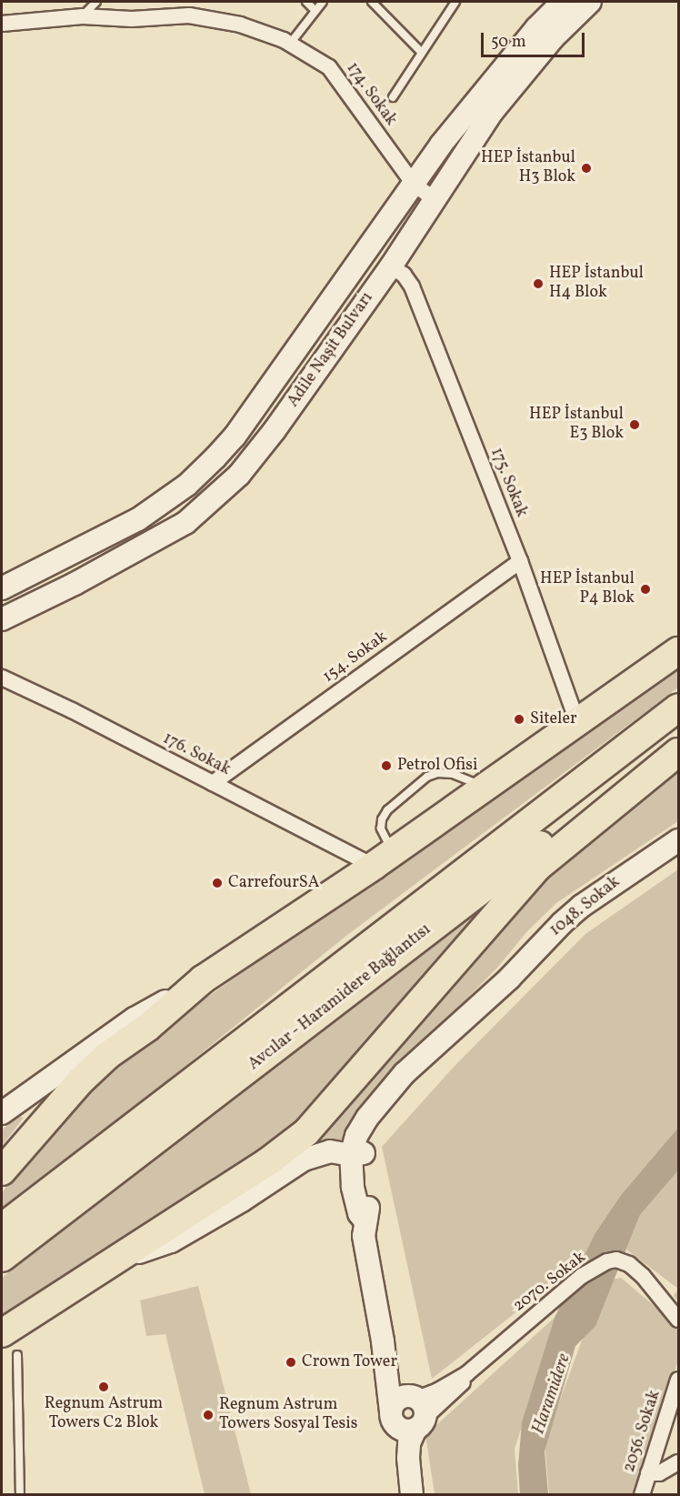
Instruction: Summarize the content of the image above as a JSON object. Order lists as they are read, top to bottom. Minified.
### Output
{"streets":{"highway":["Avcılar - Haramidere Bağlantısı"],"main road":["Adile Naşit Bulvarı","1048. Sokak"],"street":["174. Sokak","175. Sokak","154. Sokak","176. Sokak","2070. Sokak","2056. Sokak"]},"crossings":[["174. Sokak","Adile Naşit Bulvarı"],["Adile Naşit Bulvarı","175. Sokak"],["175. Sokak","154. Sokak"],["154. Sokak","176. Sokak"]],"water":["Haramidere"],"places":["HEP İstanbul H3 Blok","HEP İstanbul H4 Blok","HEP İstanbul E3 Blok","HEP İstanbul P4 Blok","Siteler","Petrol Ofisi","CarrefourSA","Crown Tower","Regnum Astrum Towers C2 Blok","Regnum Astrum Towers Sosyal Tesis"],"scale_bar":"50 m"}
